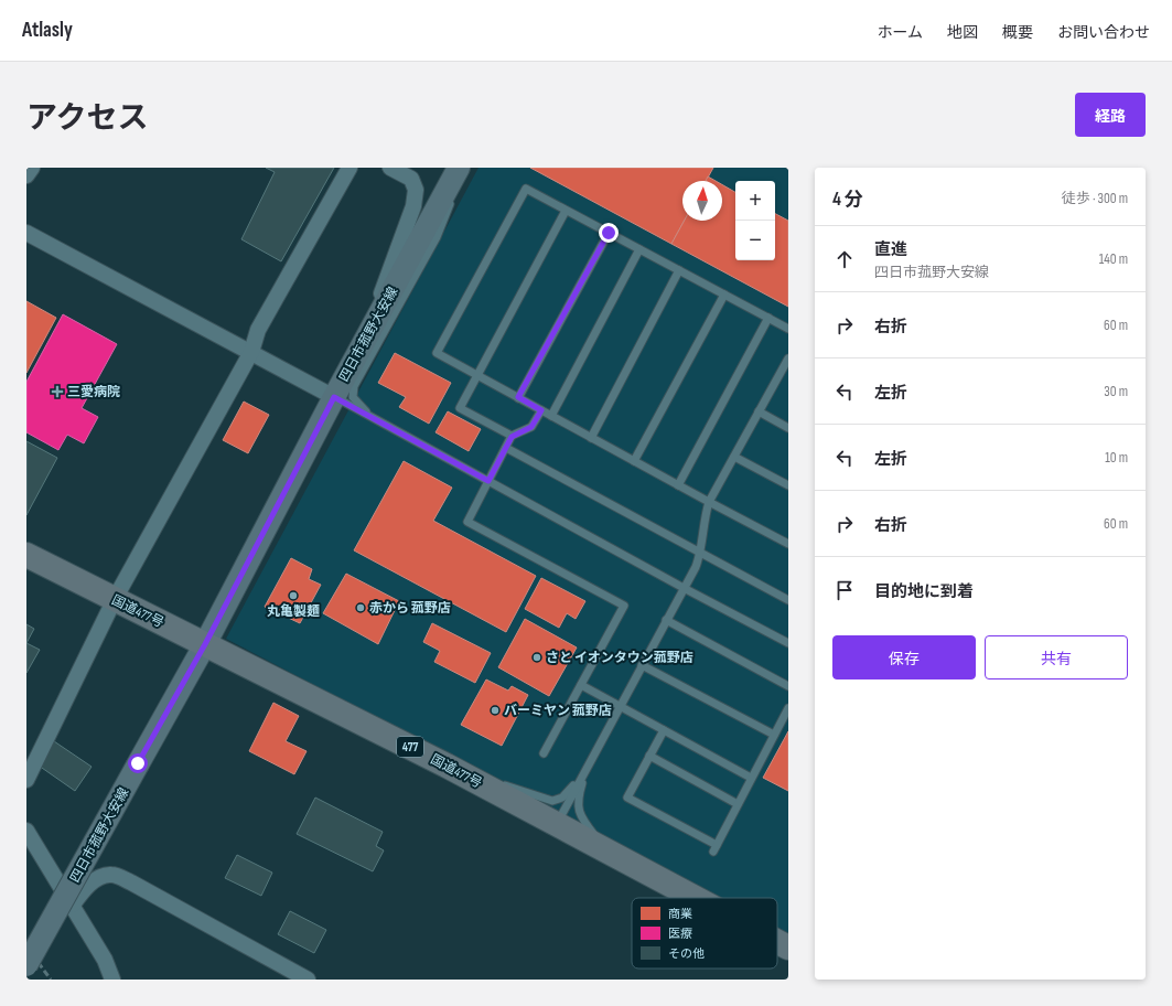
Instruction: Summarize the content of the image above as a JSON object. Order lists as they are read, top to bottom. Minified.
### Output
{"streets":{"highway":["国道477号","477"],"main road":["四日市菰野大安線"]},"crossings":[["四日市菰野大安線","国道477号"]],"places":{"health":["三愛病院"],"other":["丸亀製麺","赤から 菰野店","さと イオンタウン菰野店","バーミヤン 菰野店"]},"legend":["商業","医療","その他"],"north":"top","page":{"header":"Atlasly","nav":["ホーム","地図","概要","お問い合わせ"],"title":"アクセス","buttons":["経路",["保存","共有"]],"heading":["4 分","徒歩 · 300 m"],"map_buttons":["+","−"],"list":[["直進","四日市菰野大安線","140 m"],["右折","60 m"],["左折","30 m"],["左折","10 m"],["右折","60 m"],"目的地に到着"]}}
